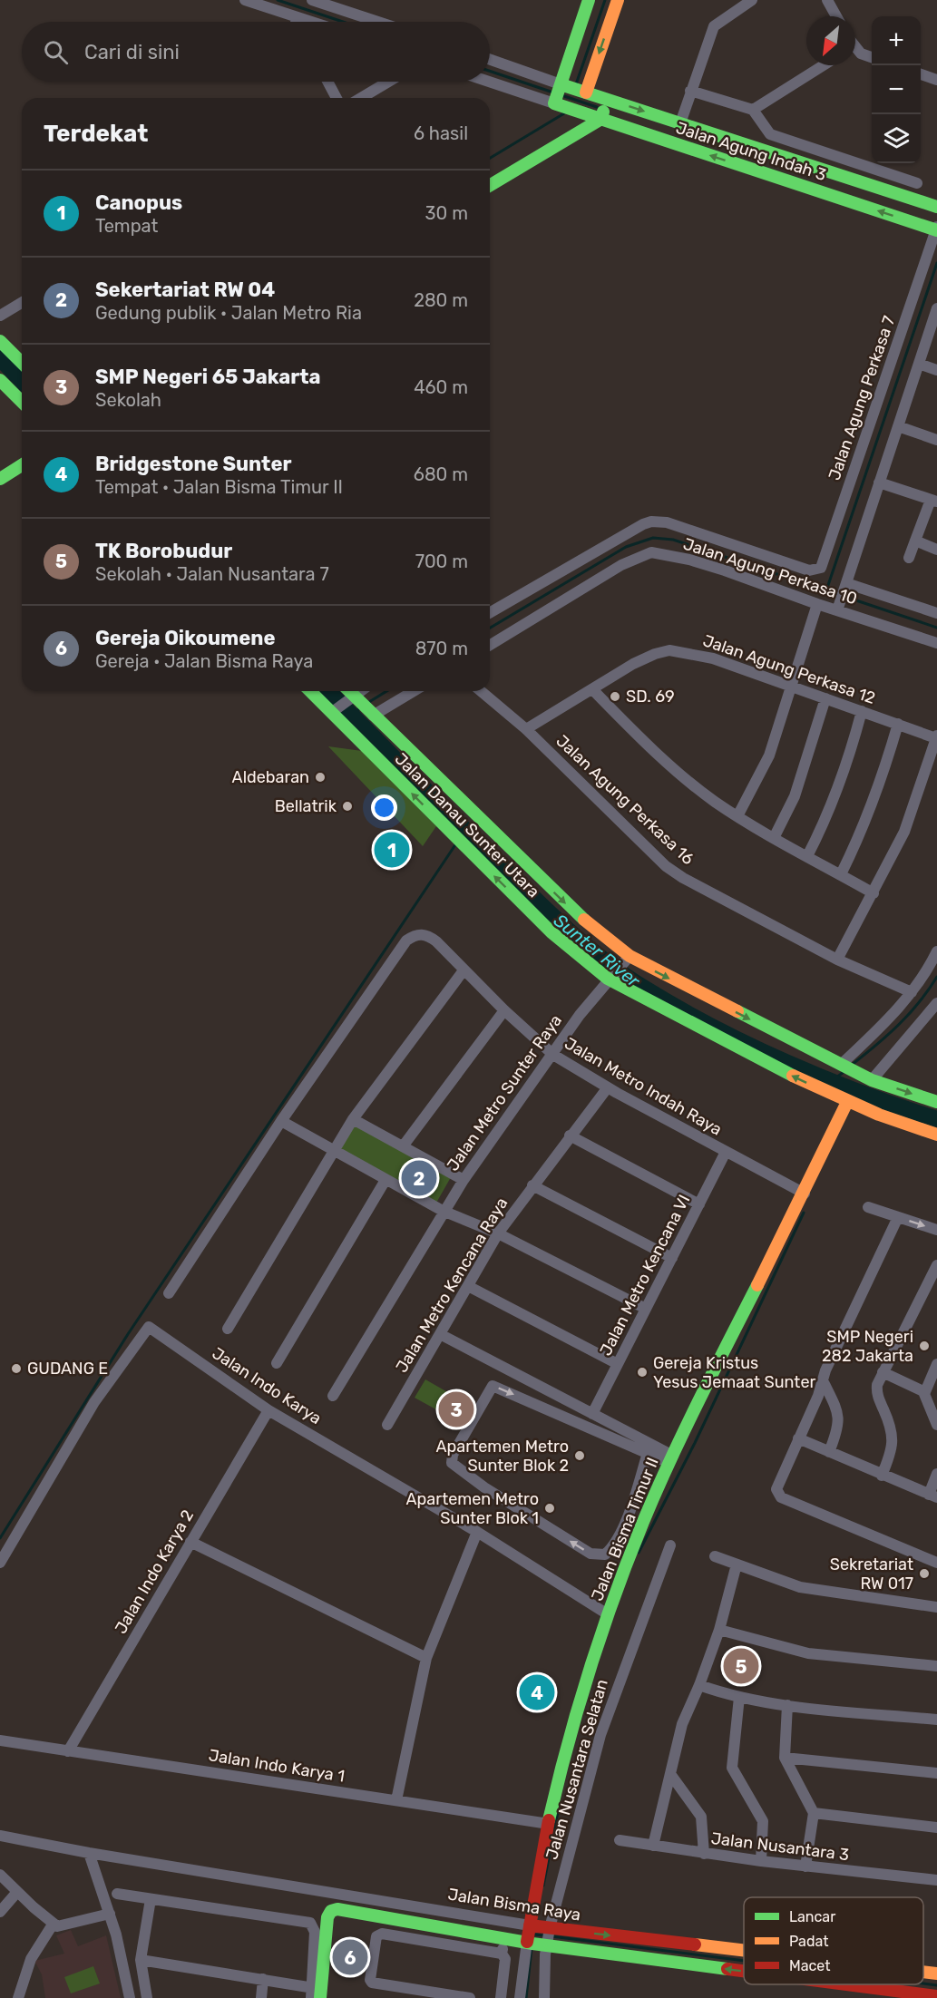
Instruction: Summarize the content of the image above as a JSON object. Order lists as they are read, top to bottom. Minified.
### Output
{"streets":{"street":["Jalan Agung Indah 3","Jalan Agung Perkasa 7","Jalan Agung Perkasa 10","Jalan Agung Perkasa 12","Jalan Agung Perkasa 16","Jalan Danau Sunter Utara","Jalan Metro Indah Raya","Jalan Metro Sunter Raya","Jalan Metro Kencana VI","Jalan Metro Kencana Raya","Jalan Indo Karya","Jalan Bisma Timur II","Jalan Indo Karya 2","Jalan Indo Karya 1","Jalan Nusantara Selatan","Jalan Nusantara 3","Jalan Bisma Raya"]},"crossings":[["Jalan Agung Indah 3","Jalan Agung Perkasa 7"],["Jalan Agung Perkasa 7","Jalan Agung Perkasa 10"],["Jalan Agung Perkasa 12","Jalan Agung Perkasa 16"],["Jalan Danau Sunter Utara","Jalan Metro Sunter Raya"],["Jalan Danau Sunter Utara","Jalan Bisma Timur II"],["Jalan Metro Indah Raya","Jalan Metro Sunter Raya"],["Jalan Metro Indah Raya","Jalan Metro Kencana VI"],["Jalan Metro Indah Raya","Jalan Metro Kencana Raya"],["Jalan Metro Indah Raya","Jalan Bisma Timur II"],["Jalan Indo Karya","Jalan Bisma Timur II"],["Jalan Indo Karya","Jalan Indo Karya 2"],["Jalan Bisma Timur II","Jalan Indo Karya 1"],["Jalan Bisma Timur II","Jalan Nusantara Selatan"],["Jalan Bisma Timur II","Jalan Bisma Raya"],["Jalan Indo Karya 2","Jalan Indo Karya 1"],["Jalan Nusantara Selatan","Jalan Bisma Raya"]],"water":["Sunter River"],"places":["SD. 69","Aldebaran","Bellatrik","SMP Negeri 282 Jakarta","GUDANG E","Gereja Kristus Yesus Jemaat Sunter","Apartemen Metro Sunter Blok 2","Apartemen Metro Sunter Blok 1","Sekretariat RW 017"],"legend":["Lancar","Padat","Macet"],"north":"bottom left","page":{"map_buttons":["+","−"],"search":"Cari di sini","heading":["Terdekat","6 hasil"],"list":[{"mark":"1","name":"Canopus","note":"Tempat","value":"30 m"},{"mark":"2","name":"Sekertariat RW 04","note":"Gedung publik · Jalan Metro Ria","value":"280 m"},{"mark":"3","name":"SMP Negeri 65 Jakarta","note":"Sekolah","value":"460 m"},{"mark":"4","name":"Bridgestone Sunter","note":"Tempat · Jalan Bisma Timur II","value":"680 m"},{"mark":"5","name":"TK Borobudur","note":"Sekolah · Jalan Nusantara 7","value":"700 m"},{"mark":"6","name":"Gereja Oikoumene","note":"Gereja · Jalan Bisma Raya","value":"870 m"}],"pins":["1","2","3","5","4","6"]}}
